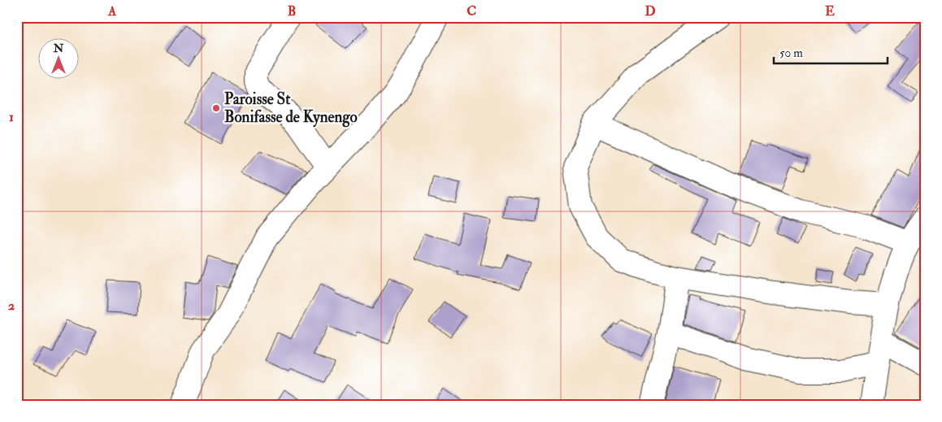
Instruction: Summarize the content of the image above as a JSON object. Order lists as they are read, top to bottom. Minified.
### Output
{"places":["Paroisse St Bonifasse de Kynengo"],"scale_bar":"50 m","north":"top","grid":{"columns":["A","B","C","D","E"],"rows":["1","2"]}}
